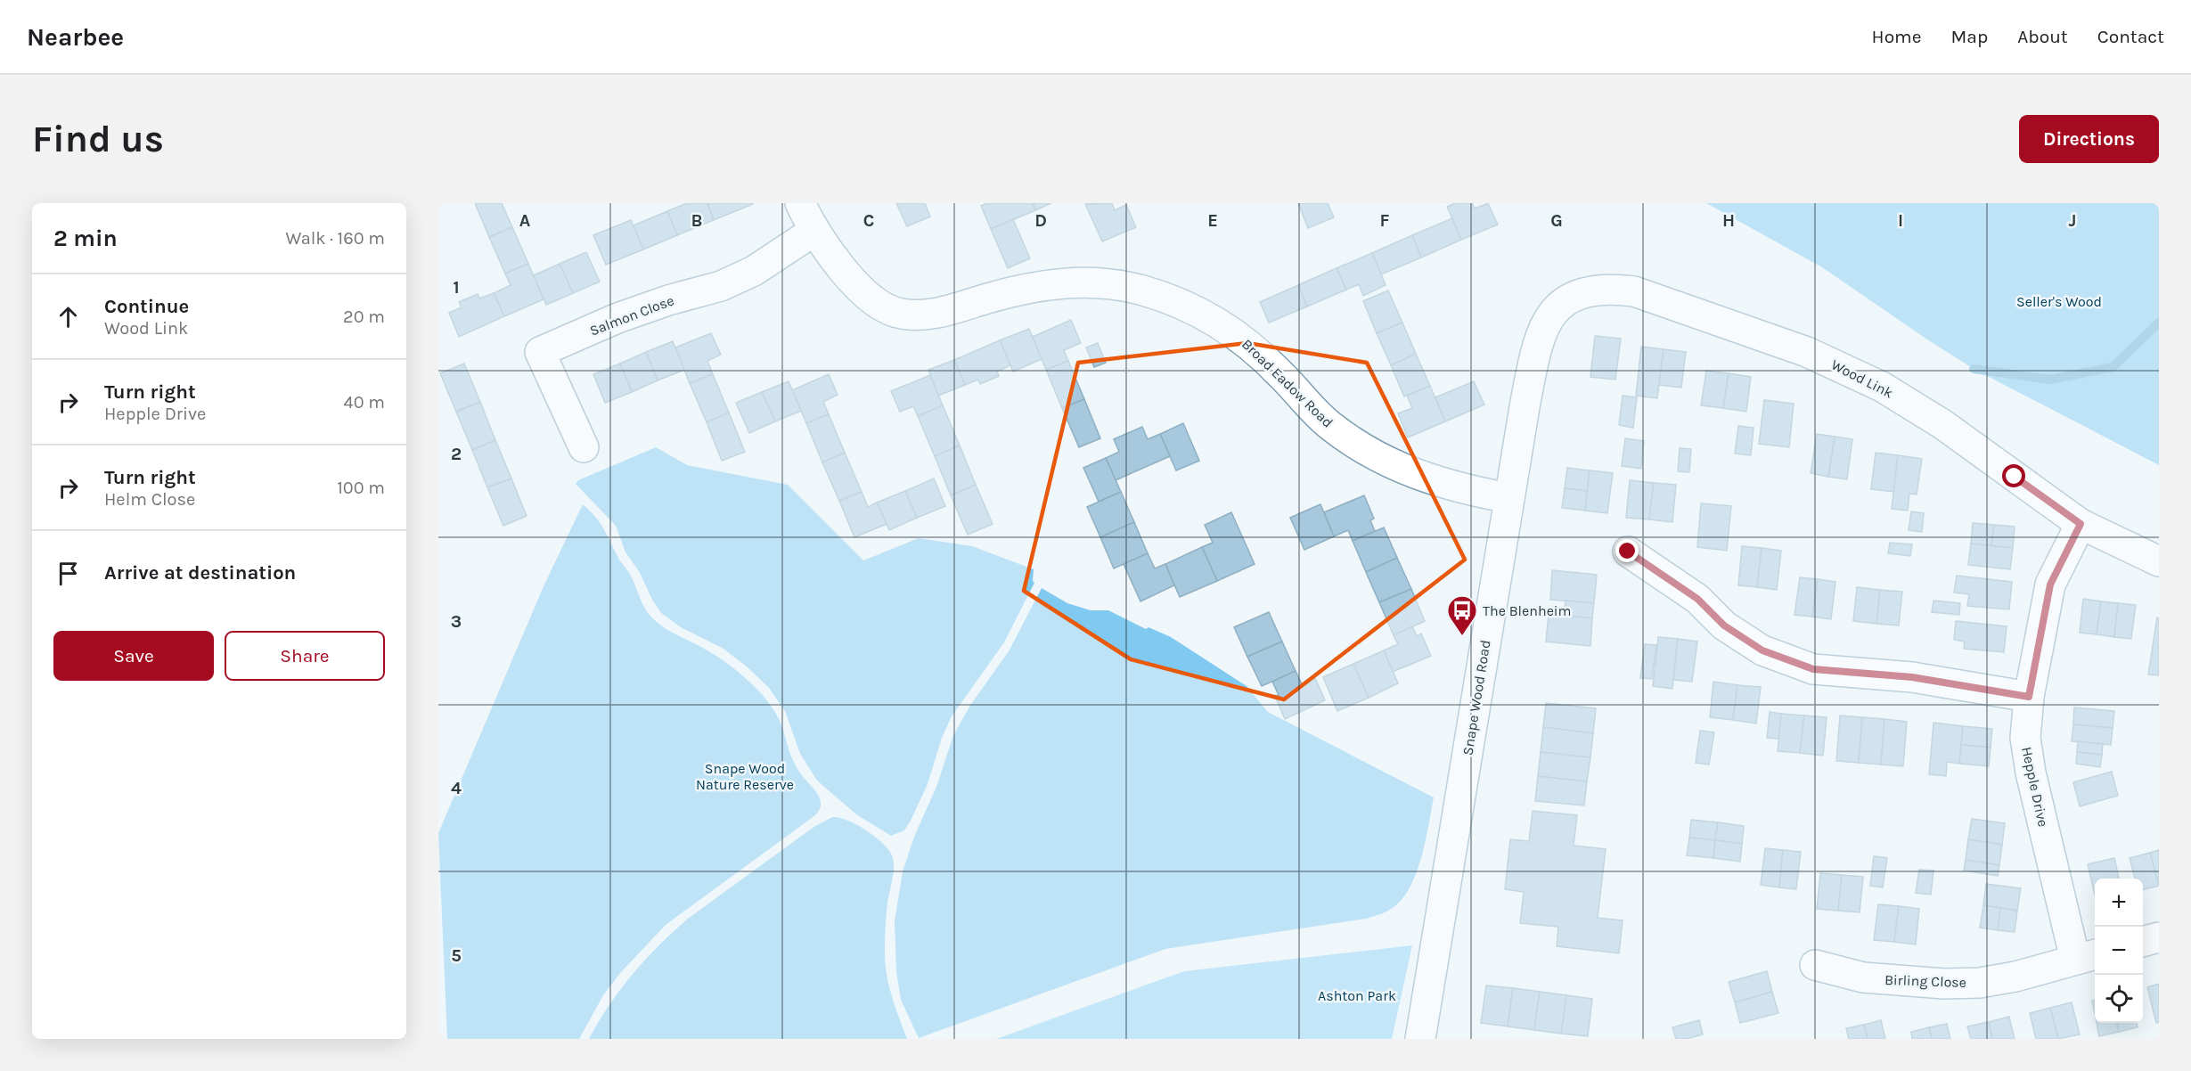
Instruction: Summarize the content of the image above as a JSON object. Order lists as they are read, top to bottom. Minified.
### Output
{"streets":{"street":["Salmon Close","Wood Link","Broad Eadow Road","Snape Wood Road","Hepple Drive","Birling Close"]},"crossings":[["Salmon Close","Broad Eadow Road"],["Wood Link","Snape Wood Road"],["Wood Link","Hepple Drive"],["Broad Eadow Road","Snape Wood Road"],["Hepple Drive","Birling Close"]],"parks":["Seller's Wood","Snape Wood Nature Reserve","Ashton Park"],"places":{"bus stop":["The Blenheim"]},"page":{"header":"Nearbee","nav":["Home","Map","About","Contact"],"buttons":["Directions",["Save","Share"]],"title":"Find us","heading":["2 min","Walk · 160 m"],"list":[["Continue","Wood Link","20 m"],["Turn right","Hepple Drive","40 m"],["Turn right","Helm Close","100 m"],"Arrive at destination"],"map_buttons":["+","−"]},"grid":{"columns":["A","B","C","D","E","F","G","H","I","J"],"rows":["1","2","3","4","5"]}}
